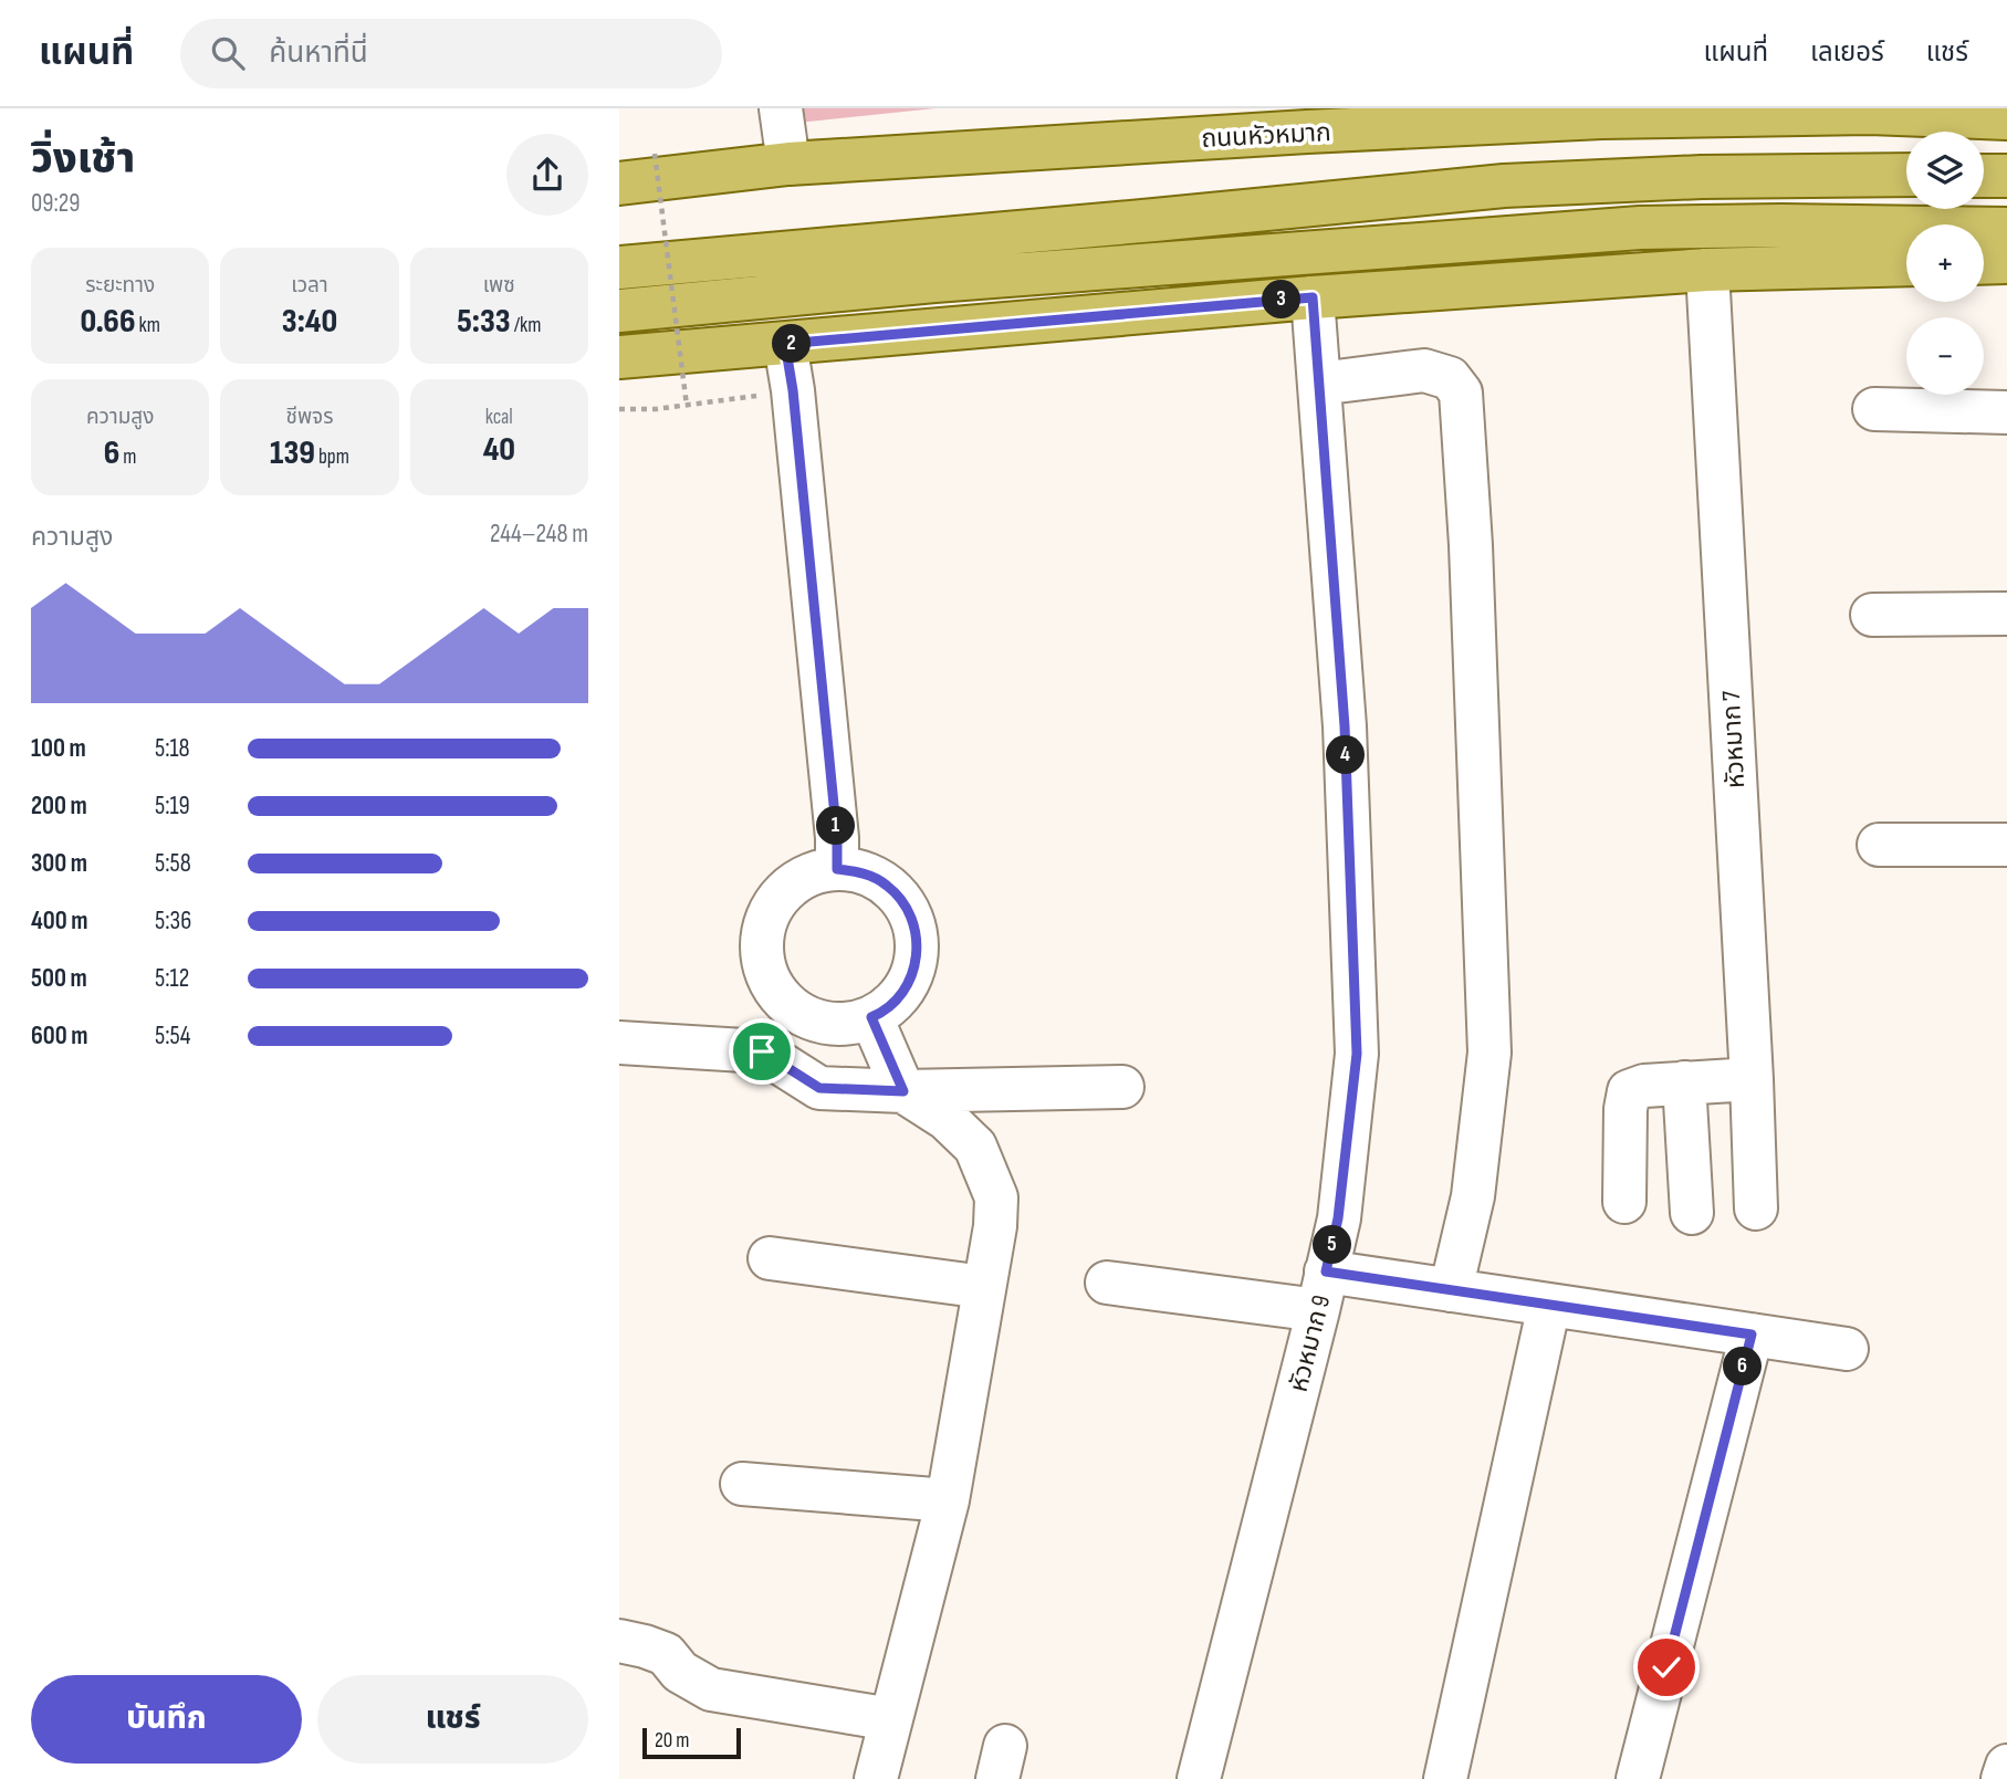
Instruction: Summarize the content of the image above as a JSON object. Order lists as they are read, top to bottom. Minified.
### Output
{"streets":{"main road":["ถนนหัวหมาก"],"street":["หัวหมาก 7","หัวหมาก 9"]},"scale_bar":"20 m","page":{"header":"แผนที่","search":"ค้นหาที่นี่","nav":["แผนที่","เลเยอร์","แชร์"],"heading":["วิ่งเช้า","09:29"],"map_buttons":["+","−"],"stats":[["ระยะทาง","0.66 km"],["เวลา","3:40"],["เพซ","5:33 /km"],["ความสูง","6 m"],["ชีพจร","139 bpm"],["kcal","40"]],"pins":["3","2","4","1","5","6"],"chart":["ความสูง","244–248 m"],"list":[{"name":"100 m","note":"5:18"},{"name":"200 m","note":"5:19"},{"name":"300 m","note":"5:58"},{"name":"400 m","note":"5:36"},{"name":"500 m","note":"5:12"},{"name":"600 m","note":"5:54"}],"buttons":["บันทึก","แชร์"],"scale":"20 m"}}
